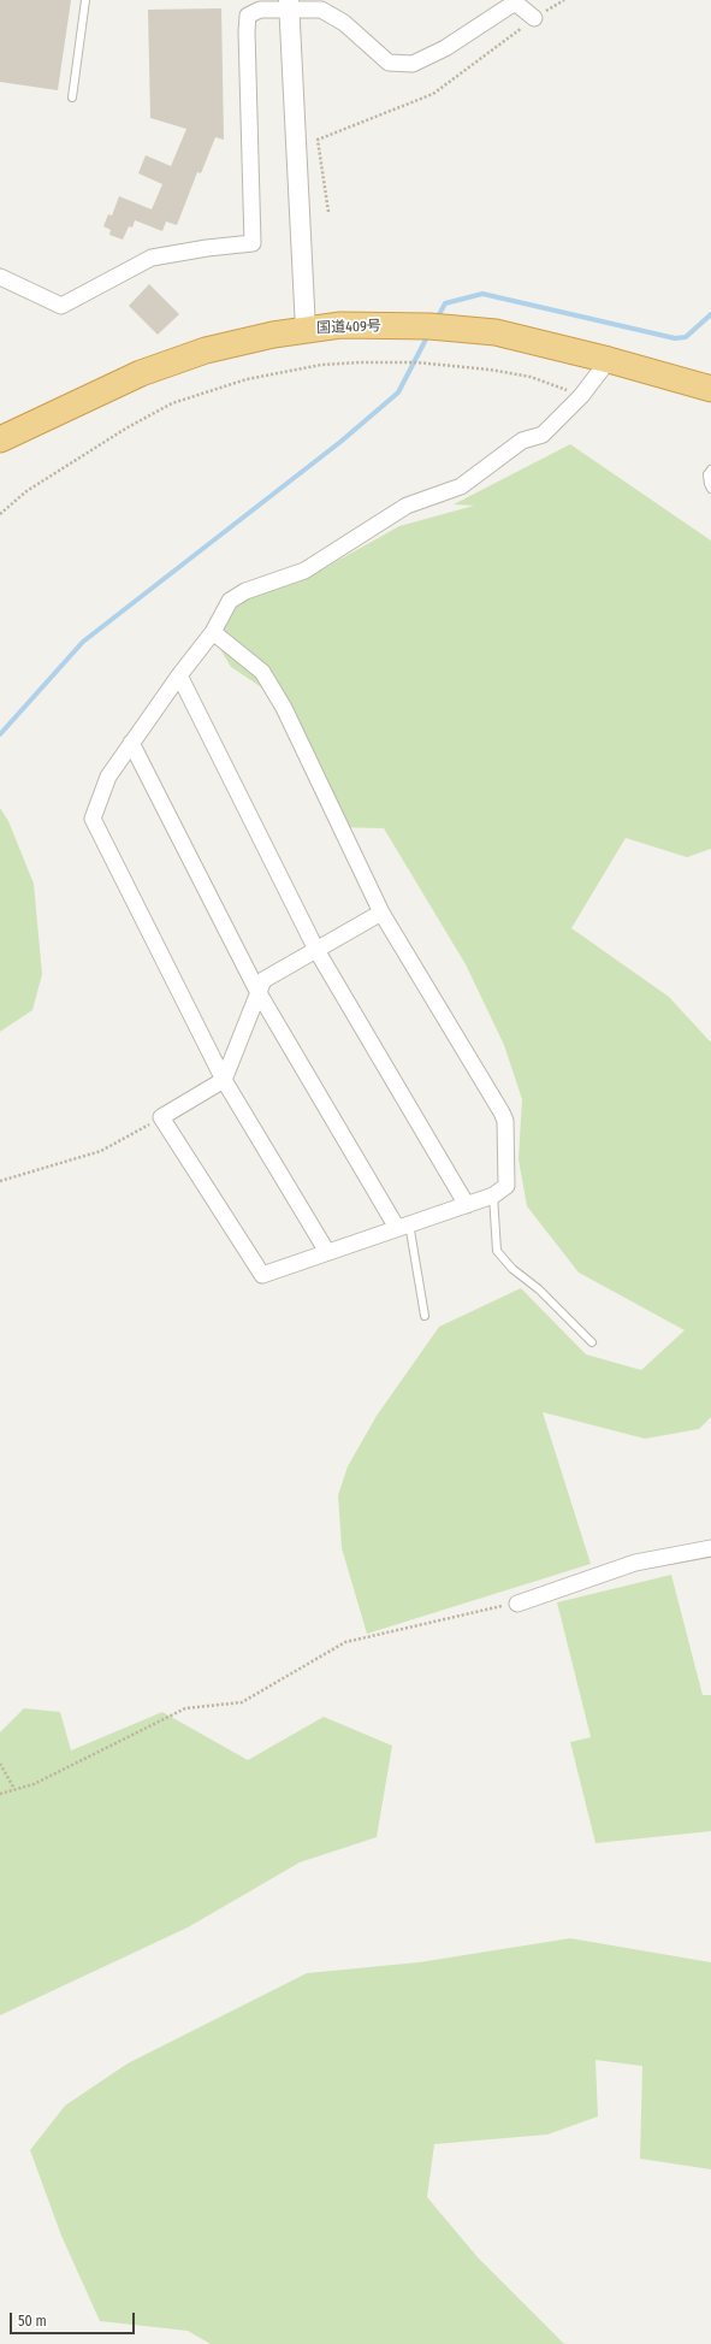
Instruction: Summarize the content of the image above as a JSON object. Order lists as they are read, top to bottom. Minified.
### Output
{"streets":{"highway":["国道409号"]},"scale_bar":"50 m"}
